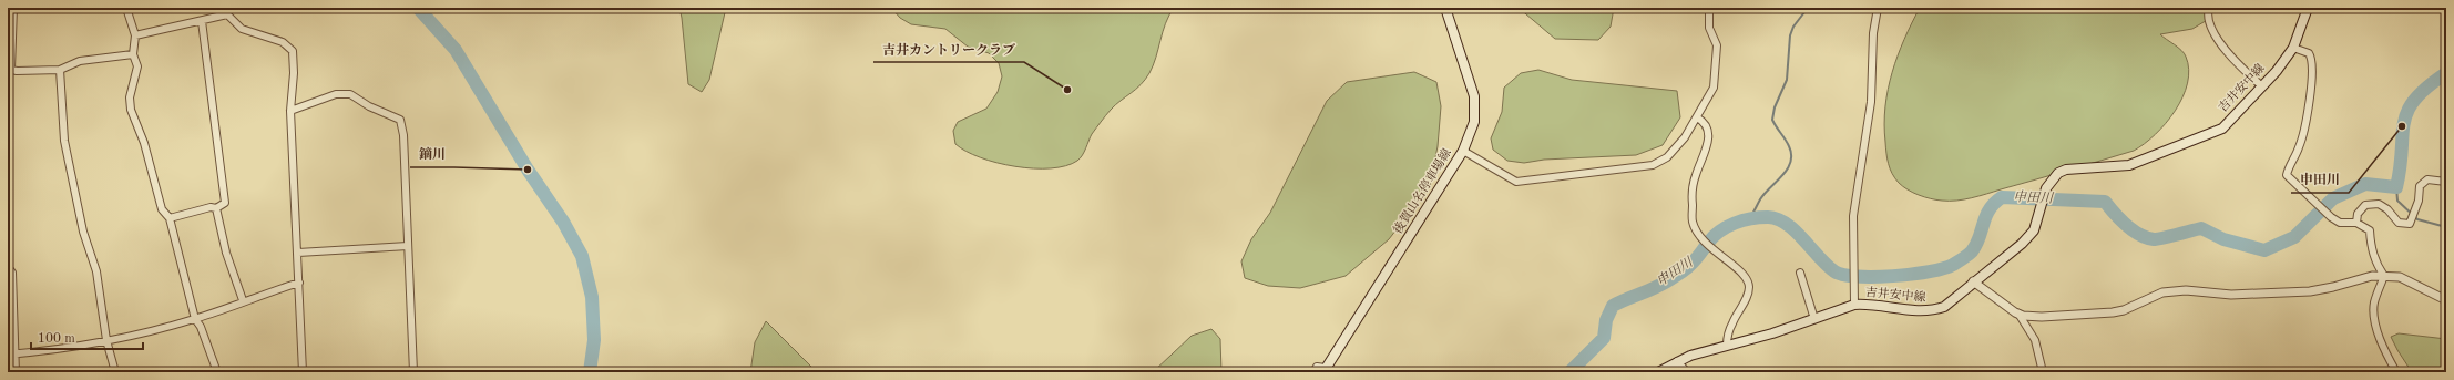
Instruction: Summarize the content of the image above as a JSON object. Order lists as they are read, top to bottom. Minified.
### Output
{"streets":{"main road":["吉井安中線","後賀山名停車場線"]},"water":["申田川"],"places":["吉井カントリークラブ","申田川","鏑川"],"scale_bar":"100 m"}
